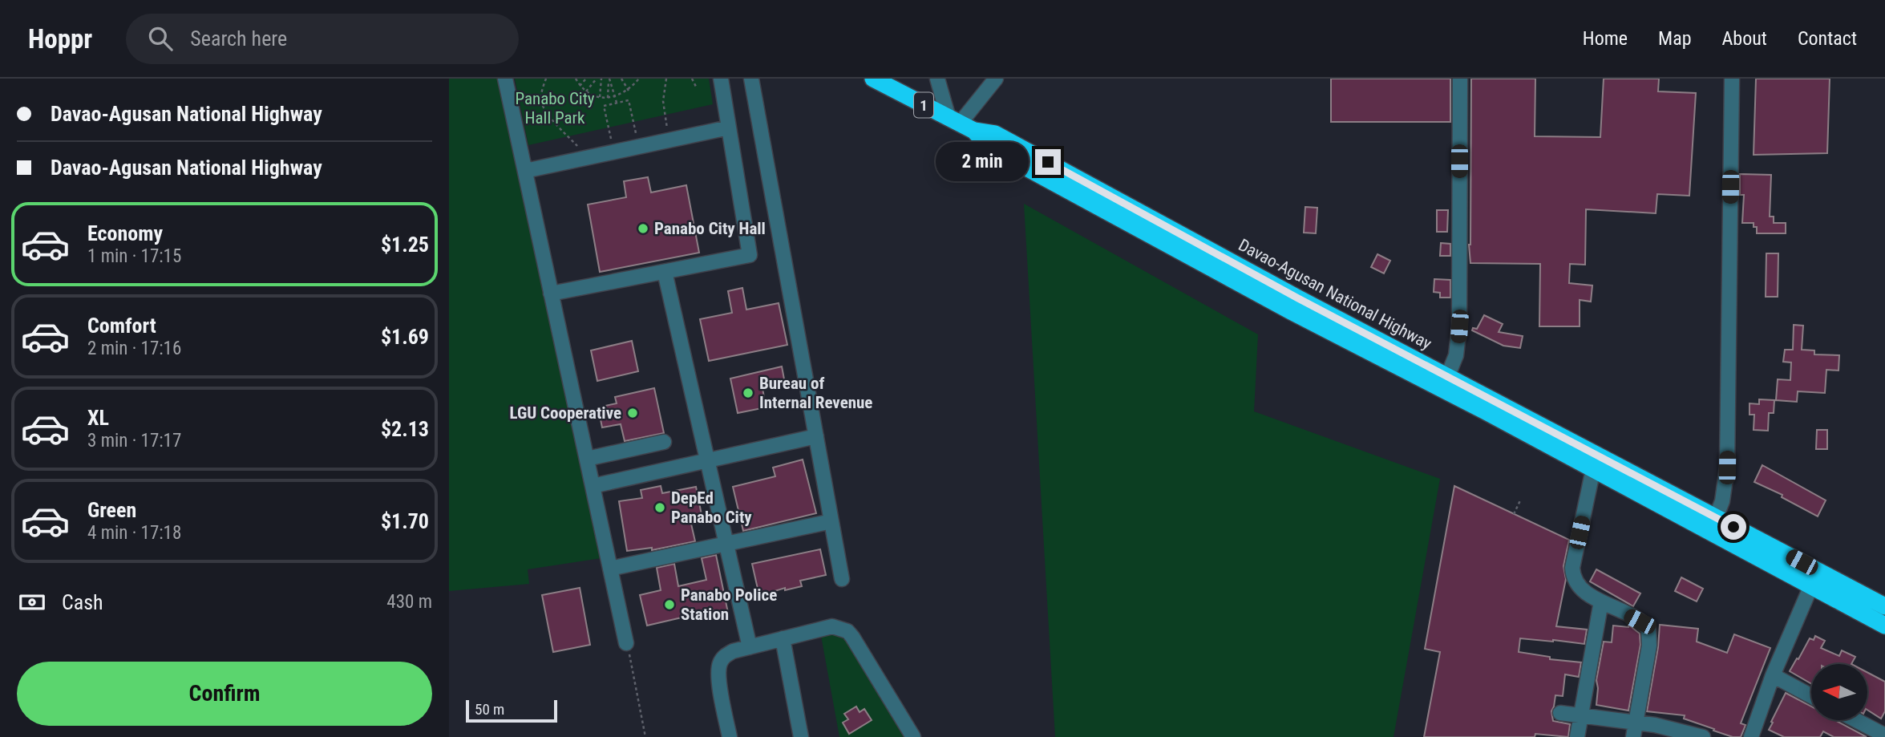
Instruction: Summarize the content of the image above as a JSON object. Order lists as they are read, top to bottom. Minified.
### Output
{"streets":{"highway":["1","Davao-Agusan National Highway"]},"parks":["Panabo City Hall Park"],"places":["Panabo City Hall","Bureau of Internal Revenue","LGU Cooperative","DepEd Panabo City","Panabo Police Station"],"scale_bar":"50 m","north":"left","page":{"header":"Hoppr","search":"Search here","nav":["Home","Map","About","Contact"],"banner":["Davao-Agusan National Highway","Davao-Agusan National Highway"],"bubble":"2 min","list":[{"name":"Economy","note":"1 min · 17:15","value":"$1.25"},{"name":"Comfort","note":"2 min · 17:16","value":"$1.69"},{"name":"XL","note":"3 min · 17:17","value":"$2.13"},{"name":"Green","note":"4 min · 17:18","value":"$1.70"}],"pay":["Cash","430 m"],"buttons":"Confirm","scale":"50 m"}}
